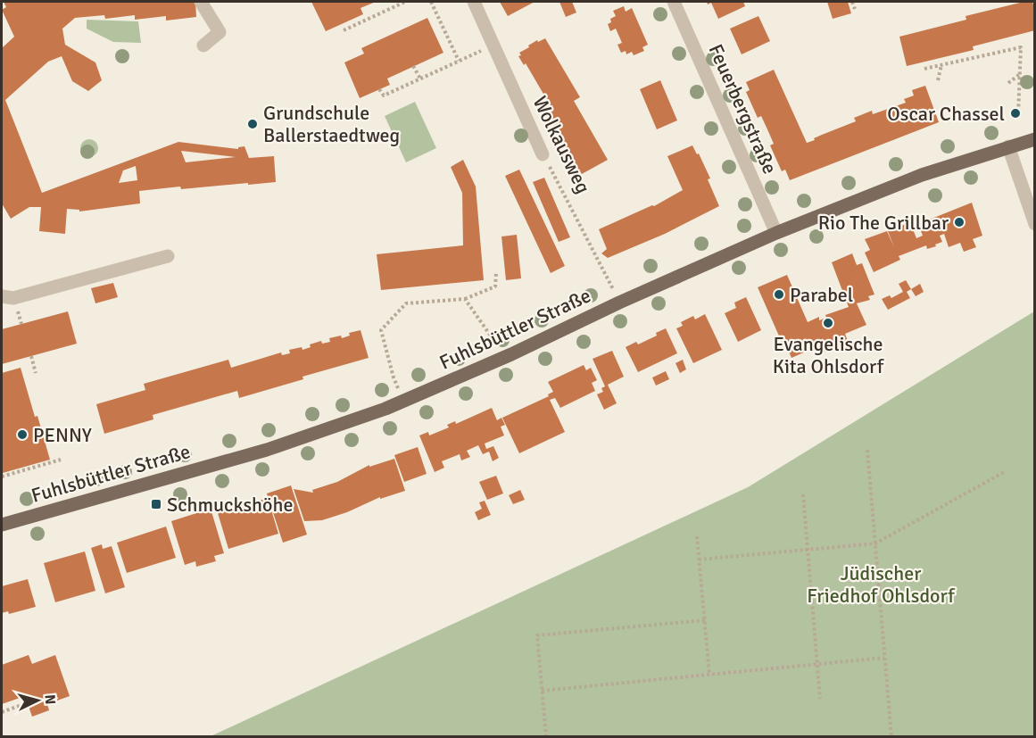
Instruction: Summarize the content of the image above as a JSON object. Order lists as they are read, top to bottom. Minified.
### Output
{"streets":{"main road":["Fuhlsbüttler Straße"],"street":["Feuerbergstraße","Wolkausweg"]},"crossings":[["Feuerbergstraße","Fuhlsbüttler Straße"],["Wolkausweg","Fuhlsbüttler Straße"]],"parks":["Jüdischer Friedhof Ohlsdorf"],"places":{"other":["Oscar Chassel","Grundschule Ballerstaedtweg","Rio The Grillbar","Parabel","Evangelische Kita Ohlsdorf","PENNY"],"transit":["Schmuckshöhe"]},"north":"right"}
